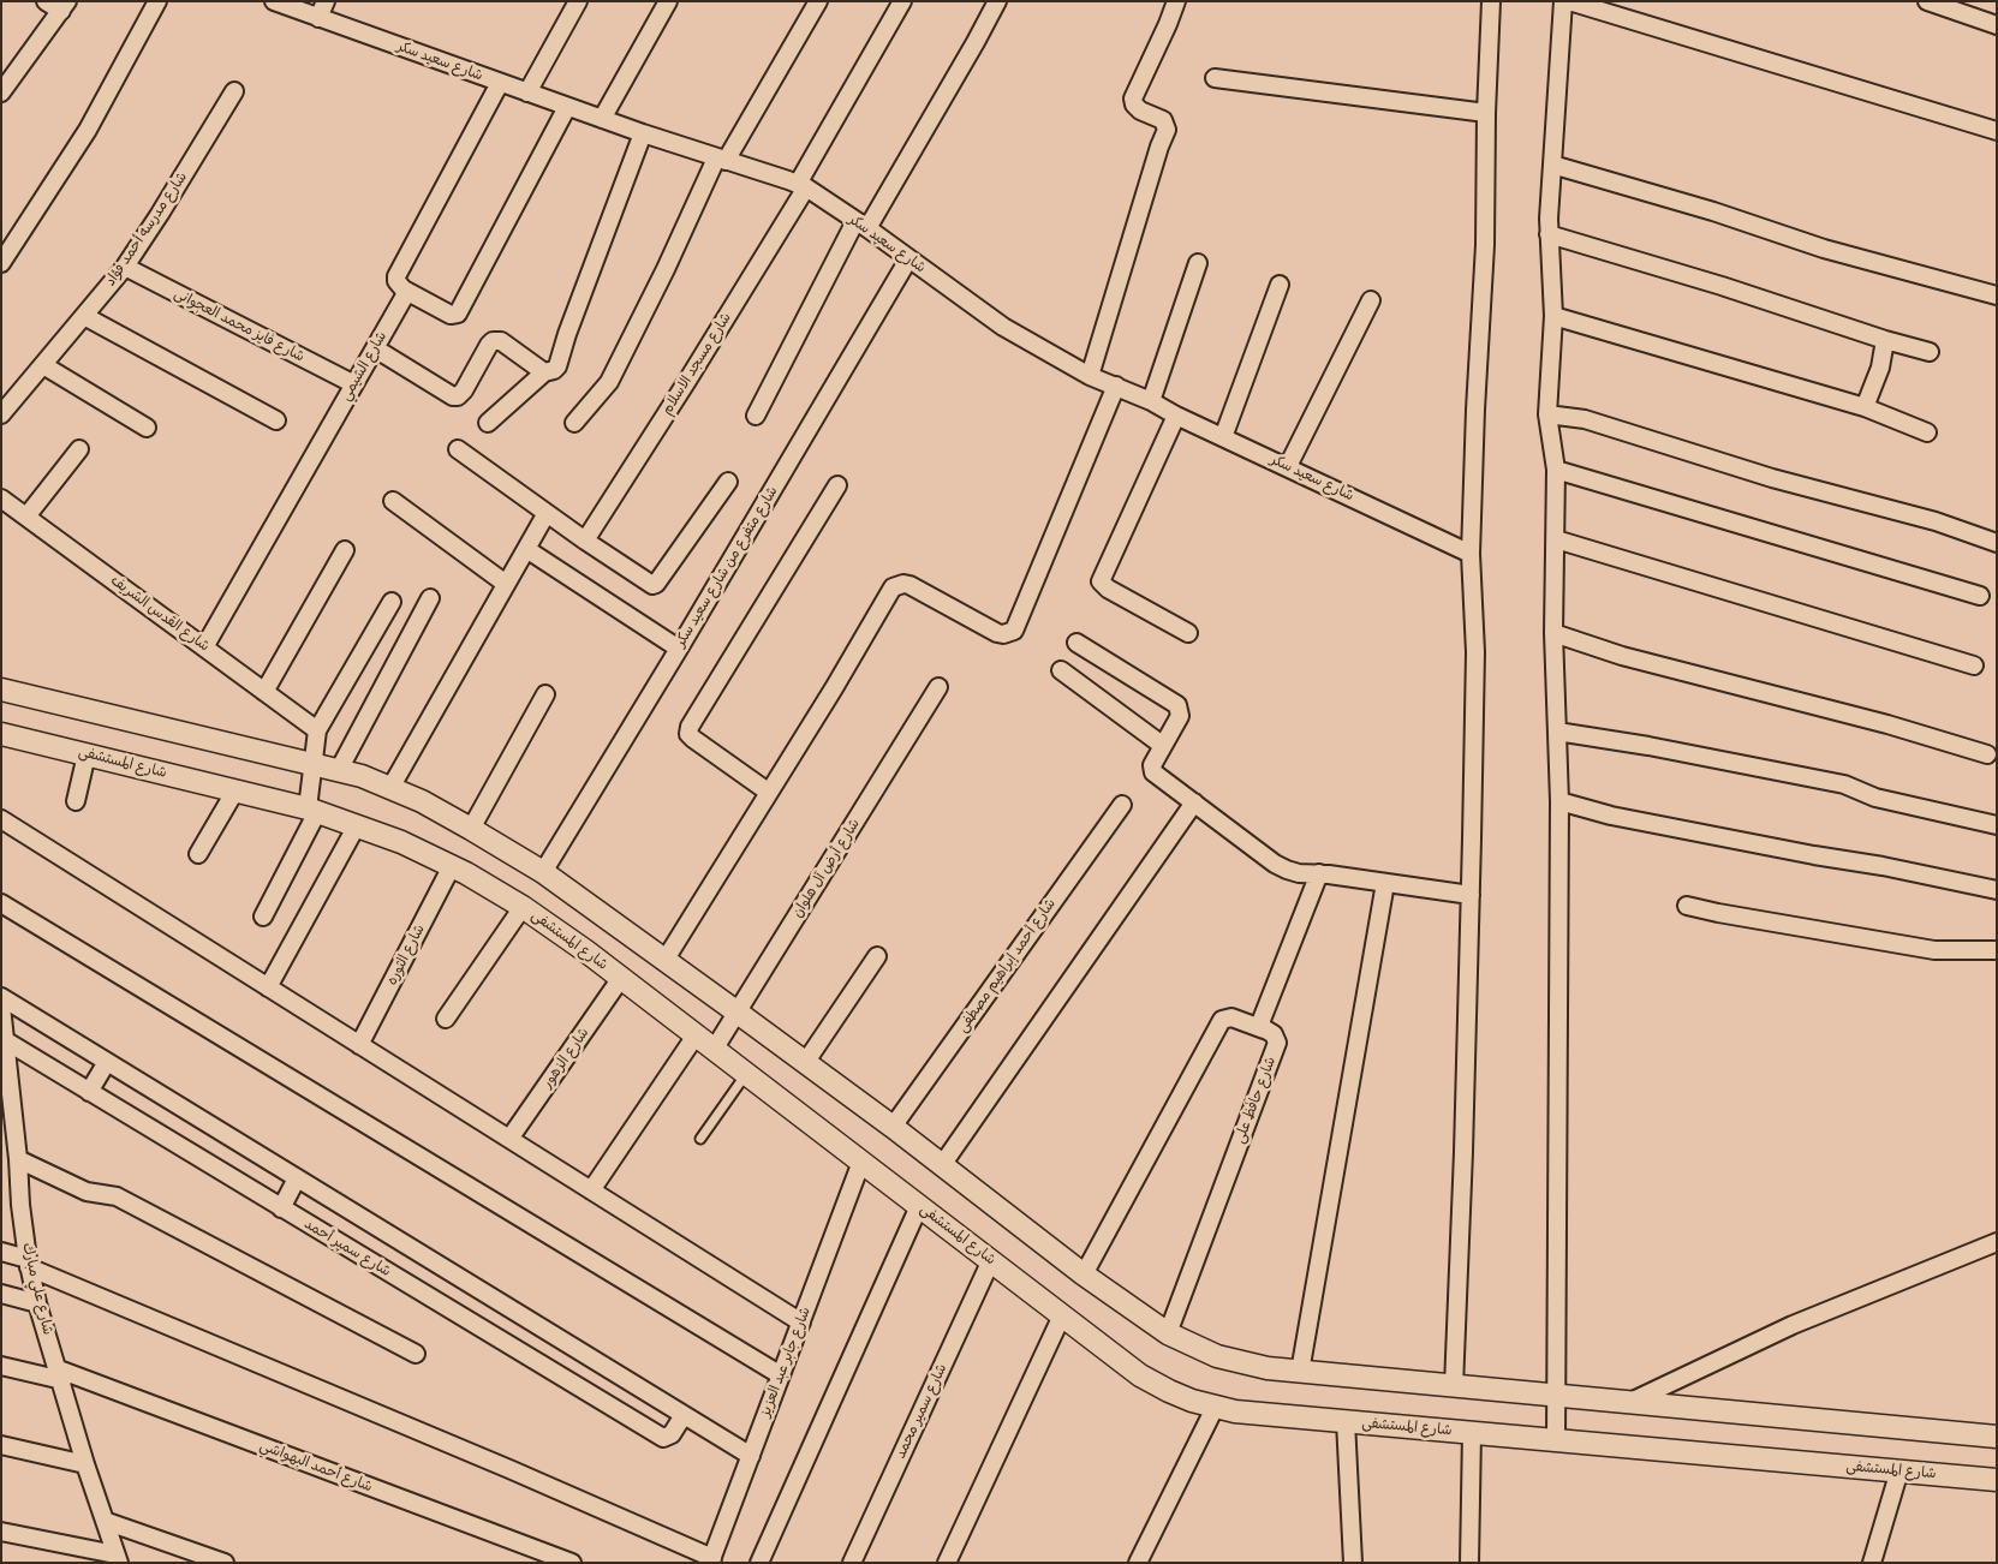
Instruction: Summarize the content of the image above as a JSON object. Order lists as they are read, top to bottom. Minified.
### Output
{"streets":{"street":["شارع سعيد سكر","شارع مدرسه أحمد فؤاد","شارع فايز محمد العجوانى","شارع مسجد الاسلام","شارع الشيمي","شارع متفرع من شارع سعيد سكر","شارع القدس الشريف","شارع المستشفى","شارع أرض آل هلوان","شارع الثوره","شارع أحمد إبراهيم مصطفى","شارع الزهور","شارع حافظ على","شارع سمير أحمد","شارع علي مبارك","شارع جابر عبد العزيز","شارع سمير محمد","شارع أحمد البهواشي"]},"crossings":[["شارع سعيد سكر","شارع مسجد الاسلام"],["شارع سعيد سكر","شارع الشيمي"],["شارع سعيد سكر","شارع متفرع من شارع سعيد سكر"],["شارع مدرسه أحمد فؤاد","شارع فايز محمد العجوانى"],["شارع فايز محمد العجوانى","شارع الشيمي"],["شارع الشيمي","شارع القدس الشريف"],["شارع المستشفى","شارع أرض آل هلوان"],["شارع المستشفى","شارع الثوره"],["شارع المستشفى","شارع الزهور"],["شارع المستشفى","شارع جابر عبد العزيز"],["شارع المستشفى","شارع سمير محمد"],["شارع سمير أحمد","شارع علي مبارك"],["شارع علي مبارك","شارع أحمد البهواشي"]]}
